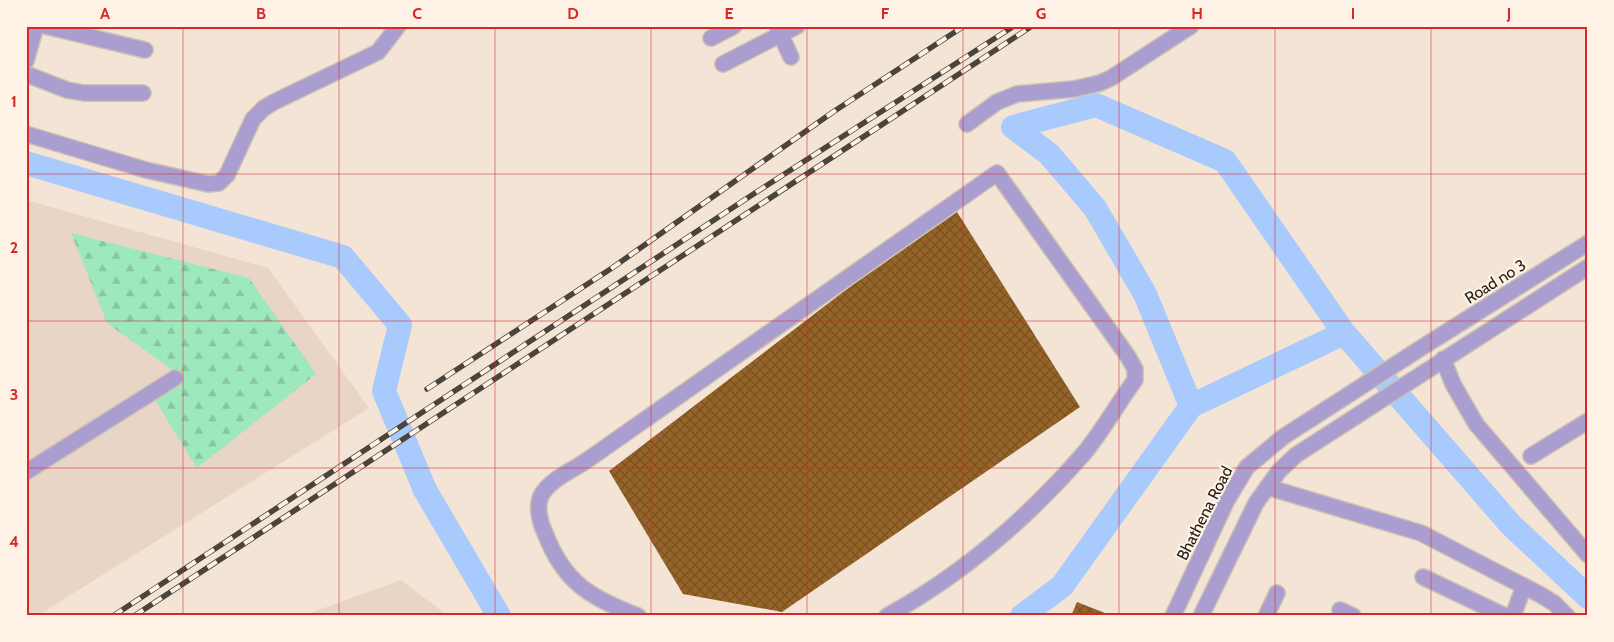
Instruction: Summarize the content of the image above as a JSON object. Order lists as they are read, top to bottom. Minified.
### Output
{"streets":{"street":["Road no 3","Bhathena Road"]},"crossings":[["Road no 3","Bhathena Road"]],"grid":{"columns":["A","B","C","D","E","F","G","H","I","J"],"rows":["1","2","3","4"]}}
